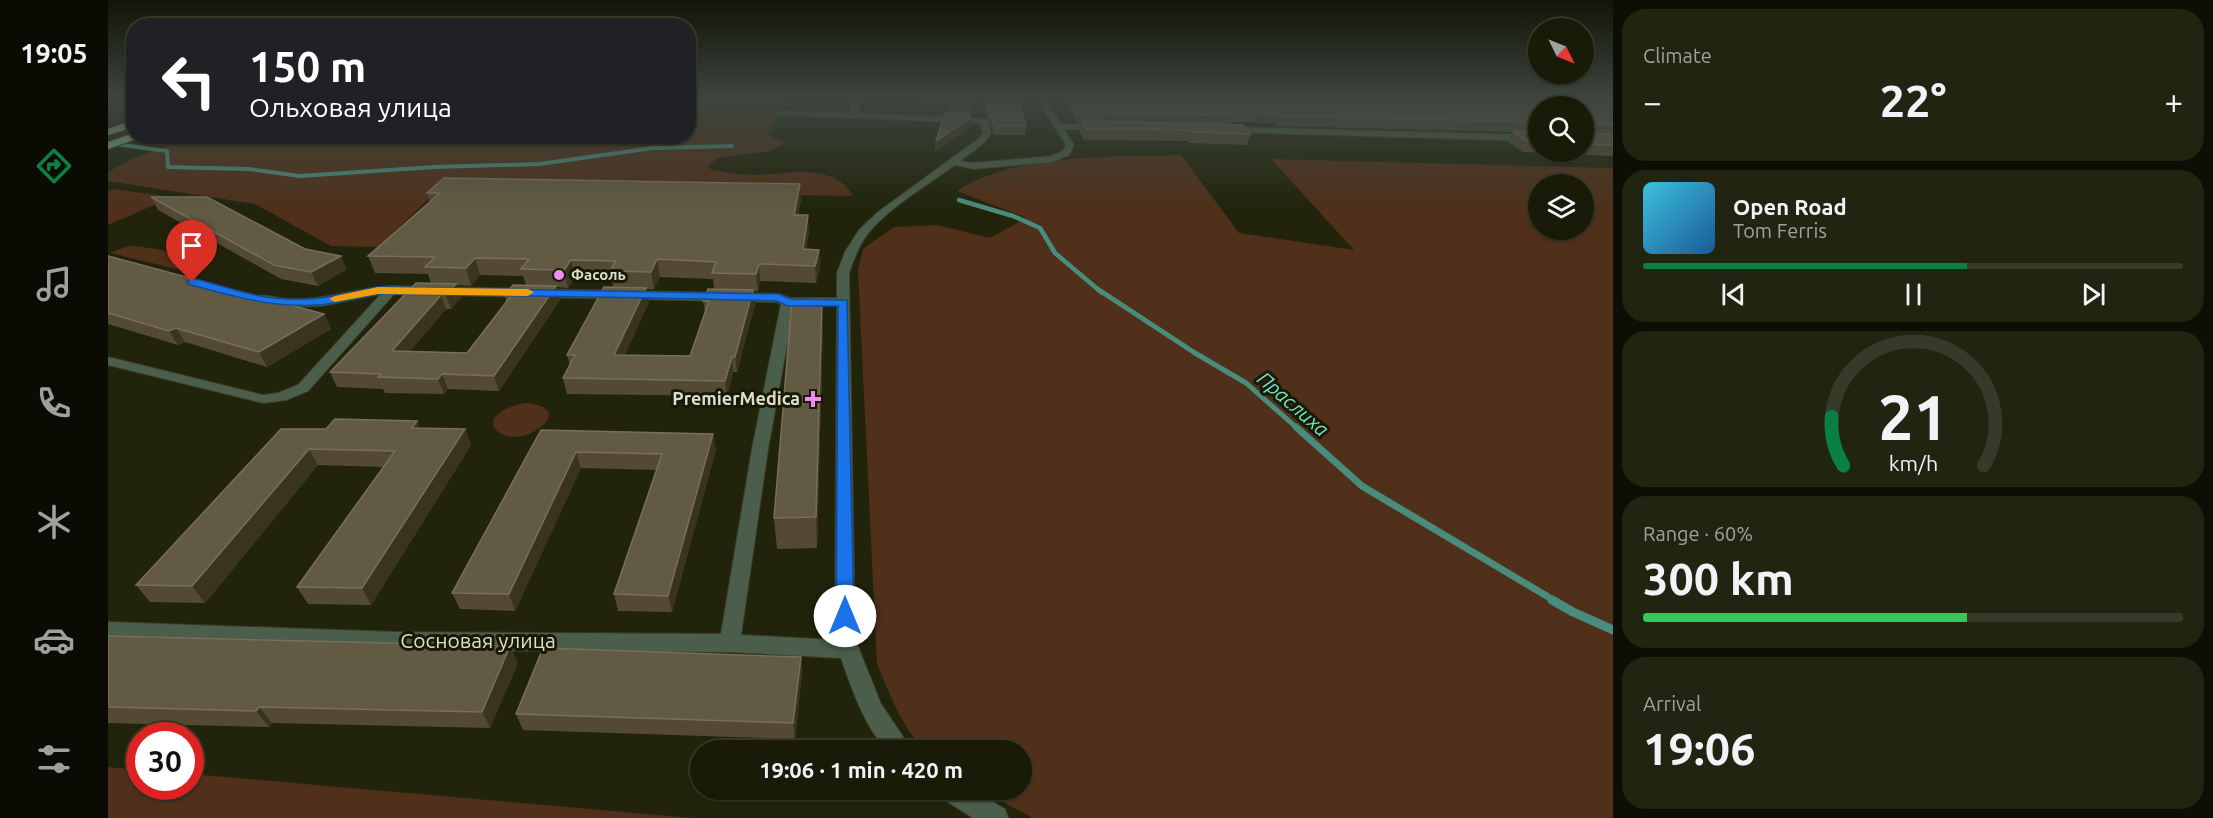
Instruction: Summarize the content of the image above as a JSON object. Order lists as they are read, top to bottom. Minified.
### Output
{"streets":{"street":["Сосновая улица"]},"water":["Праслиха"],"places":{"other":["Фасоль"],"health":["PremierMedica"]},"north":"bottom right","page":{"tabs":"19:05","tile":["Climate",["Range · 60%","300 km"],["Arrival","19:06"]],"turn":["150 m","Ольховая улица"],"heat":["−","22°","+"],"song":["Open Road","Tom Ferris"],"limit":"30","trip":"19:06 · 1 min · 420 m","gauge":["21","km/h"]}}
